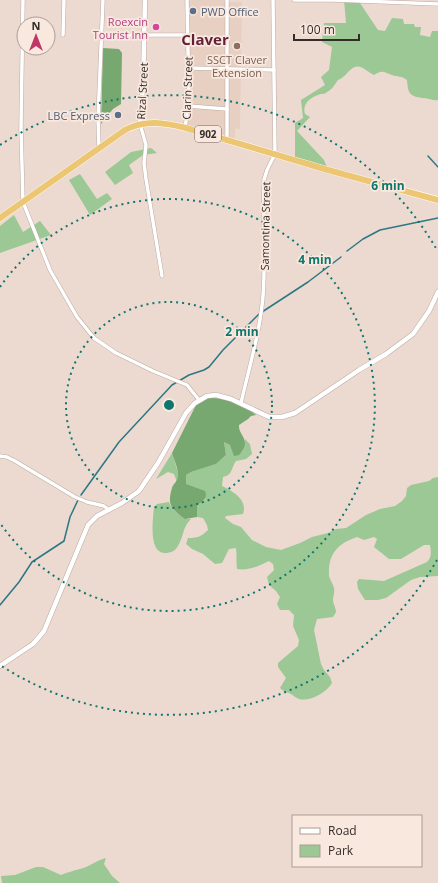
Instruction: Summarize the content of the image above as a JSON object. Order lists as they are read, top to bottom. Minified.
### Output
{"streets":{"highway":["902"],"street":["Clarin Street","Rizal Street","Samontina Street"]},"crossings":[["Clarin Street","902"],["Rizal Street","902"],["902","Samontina Street"]],"districts":["Claver"],"places":["PWD Office","Roexcin Tourist Inn","SSCT Claver Extension","LBC Express"],"legend":["Road","Park"],"scale_bar":"100 m","north":"top","rings":["6 min","4 min","2 min"]}
